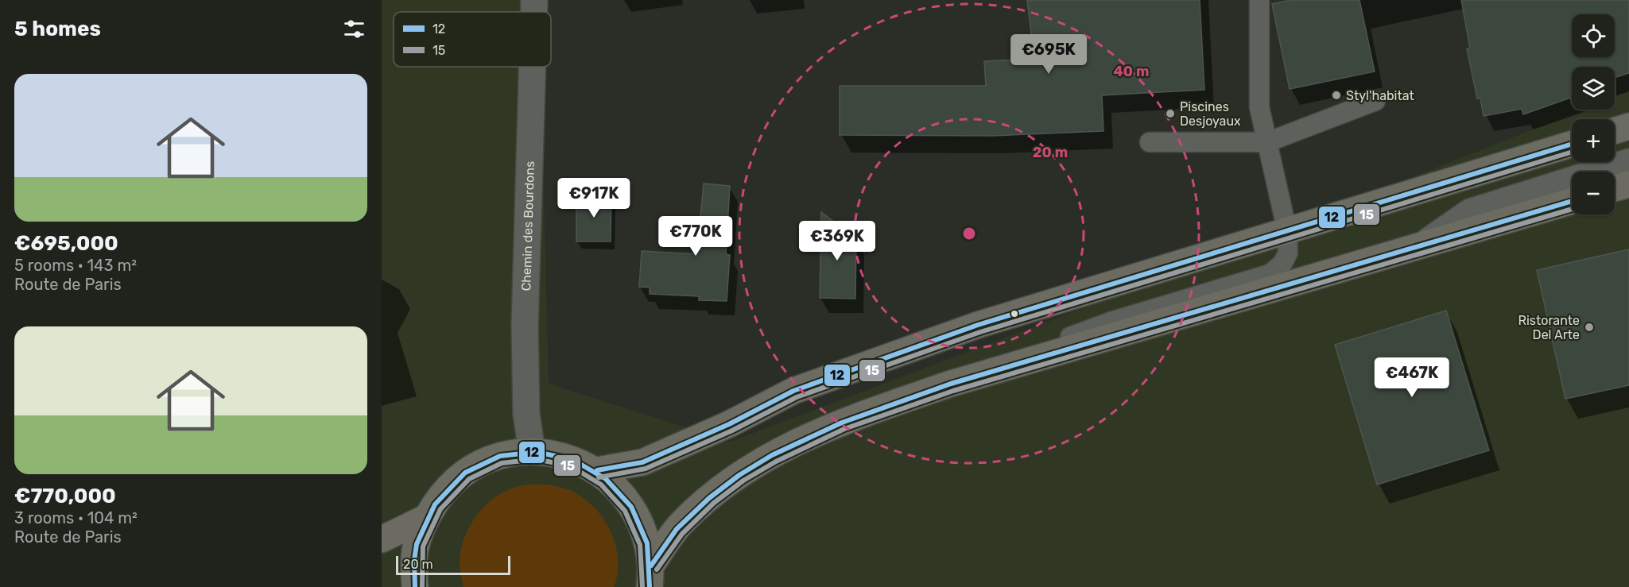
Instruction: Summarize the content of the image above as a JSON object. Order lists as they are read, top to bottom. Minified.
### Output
{"streets":{"street":["Chemin des Bourdons"]},"places":["Styl'habitat","Piscines Desjoyaux","Ristorante Del Arte"],"lines":["transit line 12","transit line 15"],"legend":["12","15"],"scale_bar":"20 m","page":{"heading":"5 homes","map_buttons":["+","−"],"price":["€695K","€917K","€770K","€369K","€467K"],"list":[{"name":"€695,000","note":"5 rooms · 143 m² · Route de Paris"},{"name":"€770,000","note":"3 rooms · 104 m² · Route de Paris"}],"scale":"20 m"},"rings":["40 m","20 m"]}
